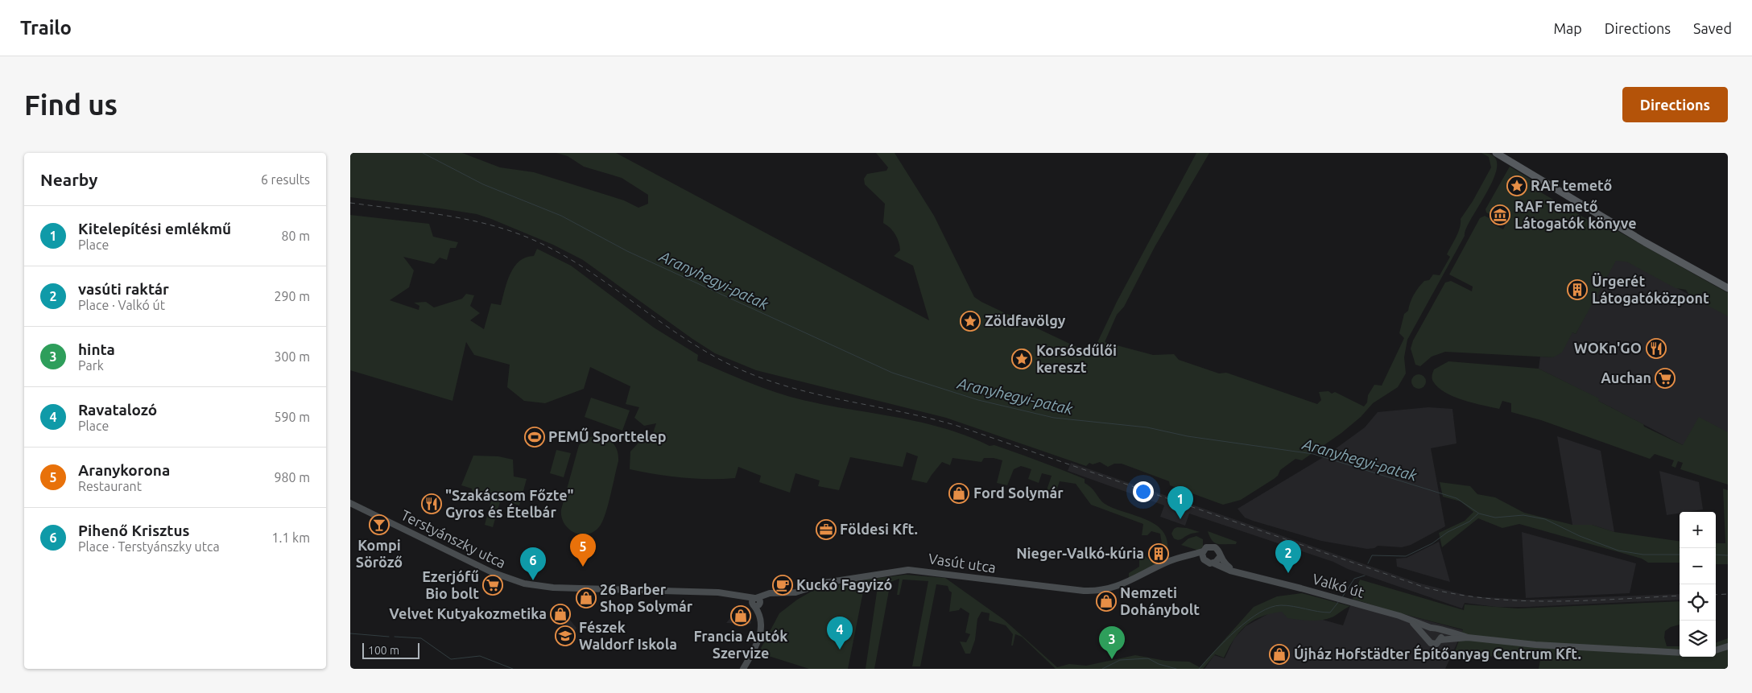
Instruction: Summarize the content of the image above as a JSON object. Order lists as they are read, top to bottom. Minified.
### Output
{"streets":{"street":["Terstyánszky utca","Vasút utca","Valkó út"]},"crossings":[["Terstyánszky utca","Vasút utca"],["Vasút utca","Valkó út"]],"water":["Aranyhegyi-patak"],"places":{"place":["RAF temető","Zöldfavölgy","Korsósdűlői kereszt"],"museum":["RAF Temető Látogatók könyve"],"building":["Ürgerét Látogatóközpont","Nieger-Valkó-kúria"],"restaurant":["WOKn'GO","\"Szakácsom Főzte\" Gyros és Ételbár"],"supermarket":["Auchan","Ezerjófű Bio bolt"],"sports":["PEMŰ Sporttelep"],"shop":["Ford Solymár","26 Barber Shop Solymár","Nemzeti Dohánybolt","Velvet Kutyakozmetika","Francia Autók Szervize","Újház Hofstädter Építőanyag Centrum Kft."],"bar":["Kompi Söröző"],"office":["Földesi Kft."],"cafe":["Kuckó Fagyizó"],"school or university":["Fészek Waldorf Iskola"]},"scale_bar":"100 m","page":{"header":"Trailo","nav":["Map","Directions","Saved"],"buttons":"Directions","title":"Find us","heading":["Nearby","6 results"],"list":[{"mark":"1","name":"Kitelepítési emlékmű","note":"Place","value":"80 m"},{"mark":"2","name":"vasúti raktár","note":"Place · Valkó út","value":"290 m"},{"mark":"3","name":"hinta","note":"Park","value":"300 m"},{"mark":"4","name":"Ravatalozó","note":"Place","value":"590 m"},{"mark":"5","name":"Aranykorona","note":"Restaurant","value":"980 m"},{"mark":"6","name":"Pihenő Krisztus","note":"Place · Terstyánszky utca","value":"1.1 km"}],"pins":["1","5","2","6","4","3"],"map_buttons":["+","−"],"scale":"100 m"}}
